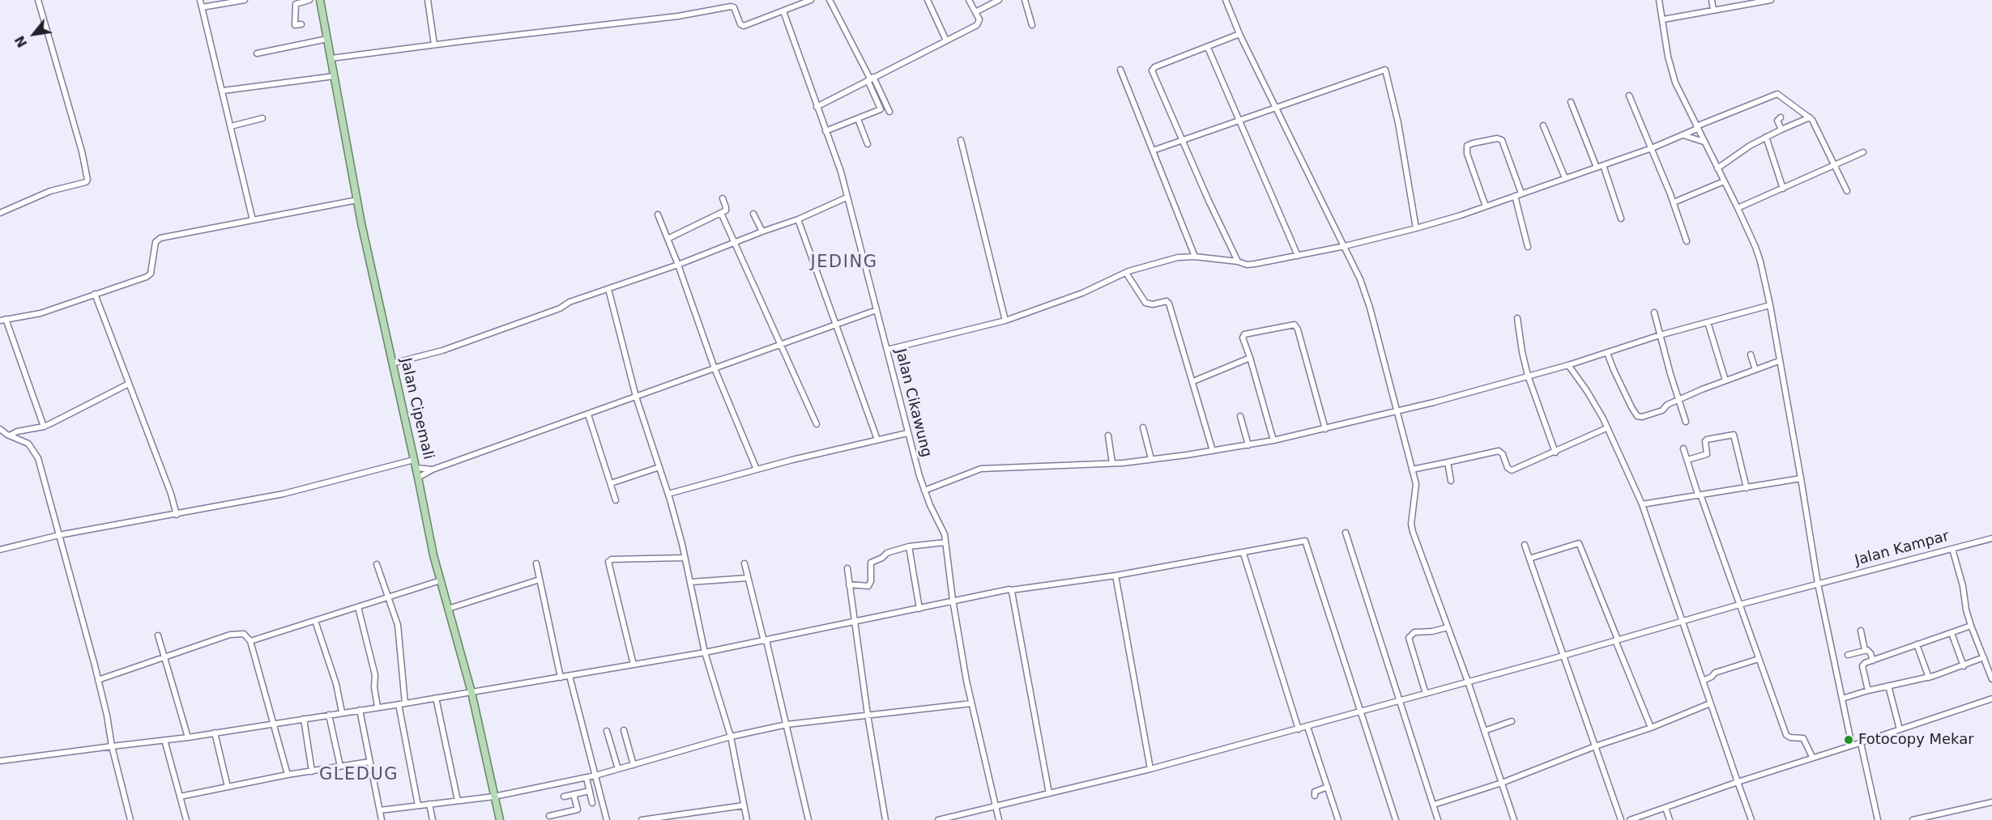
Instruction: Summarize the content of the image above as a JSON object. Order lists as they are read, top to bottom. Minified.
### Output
{"streets":{"main road":["Jalan Cipemali"],"street":["Jalan Cikawung","Jalan Kampar"]},"crossings":[["Jalan Cikawung","Jalan Kampar"]],"districts":["JEDING","GLEDUG"],"places":["Fotocopy Mekar"],"north":"bottom left"}
